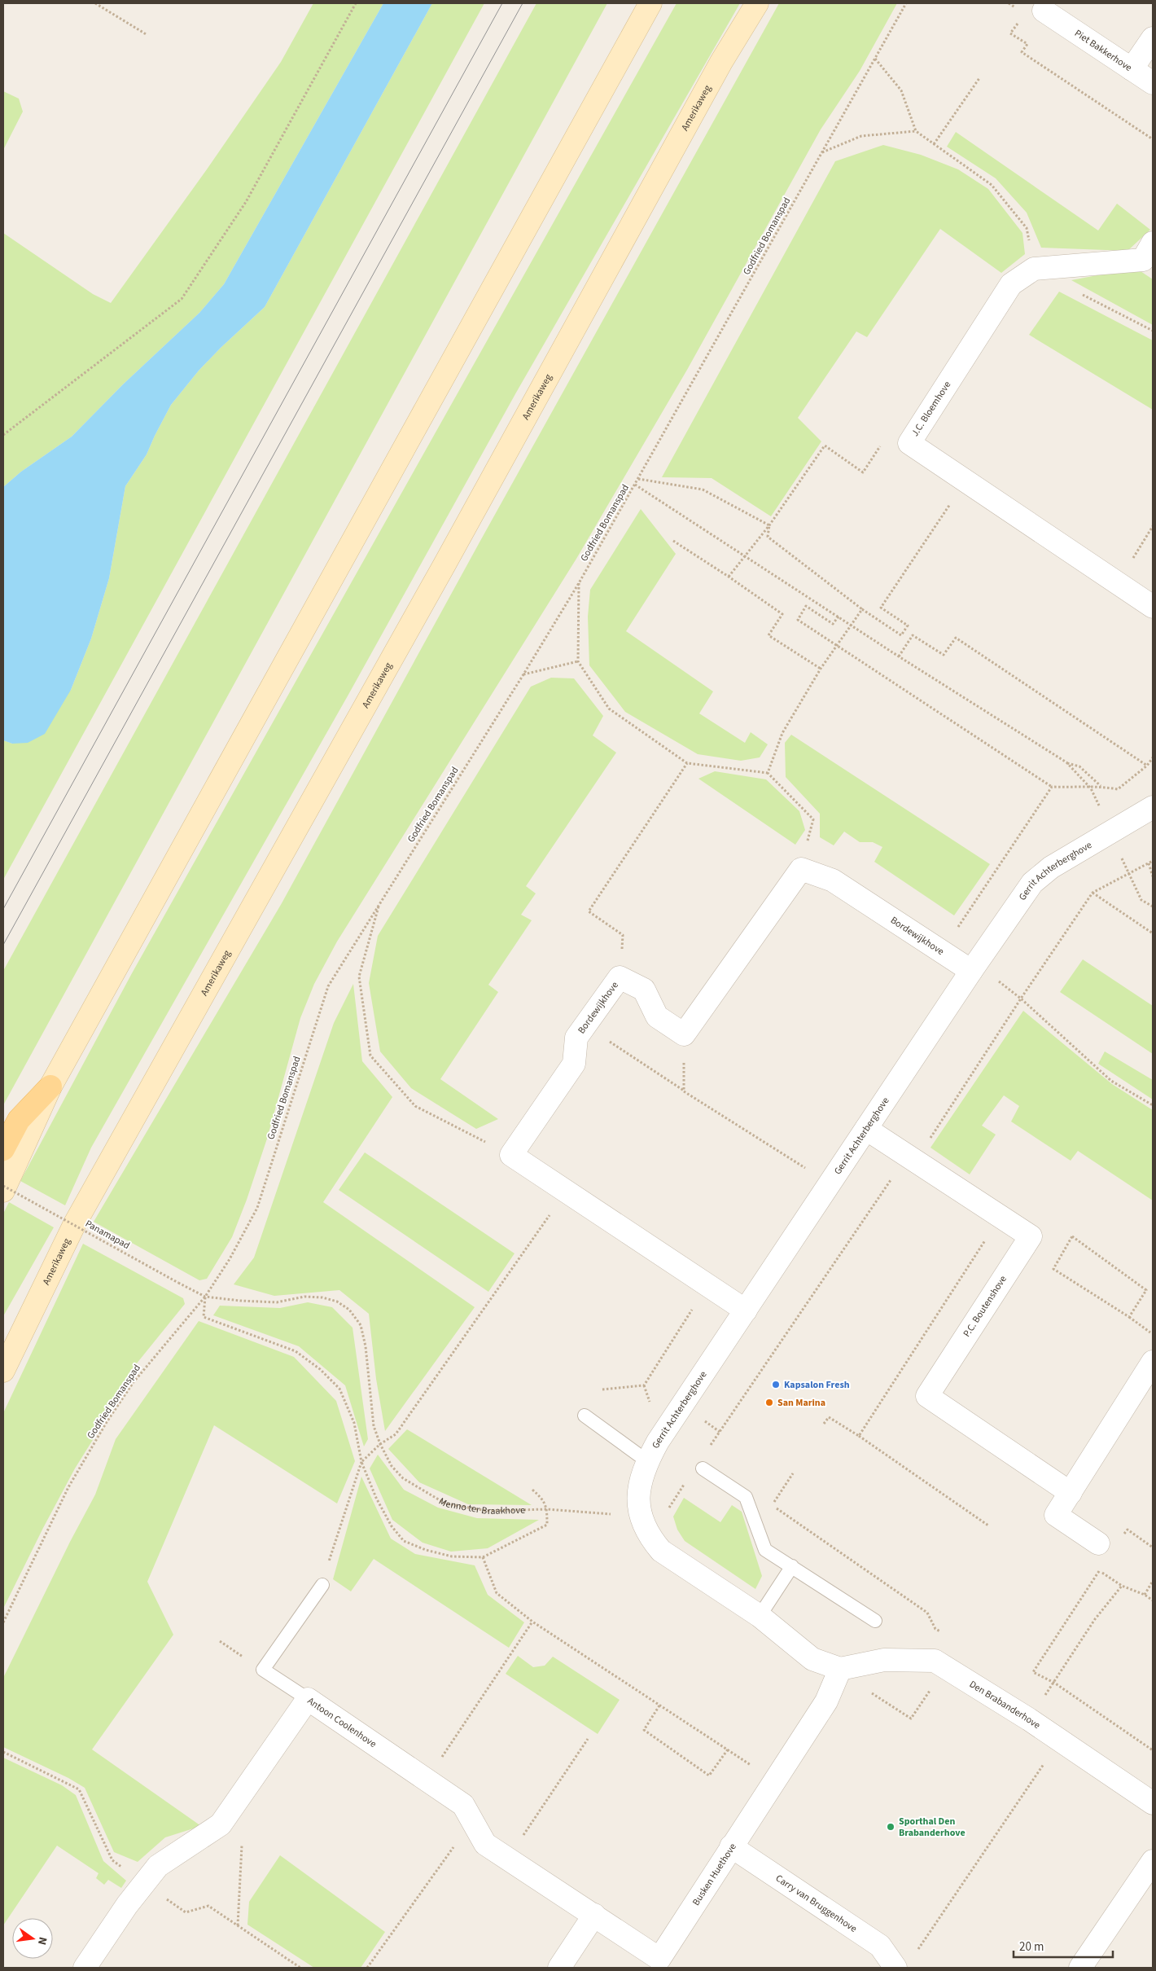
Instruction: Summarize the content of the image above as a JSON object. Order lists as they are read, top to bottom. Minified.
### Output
{"streets":{"main road":["Amerikaweg"],"street":["Piet Bakkerhove","J.C. Bloemhove","Gerrit Achterberghove","Bordewijkhove","P.C. Boutenshove","Den Brabanderhove","Antoon Coolenhove","Busken Huethove","Carry van Bruggenhove"],"path":["Godfried Bomanspad","Panamapad","Menno ter Braakhove"]},"crossings":[["Godfried Bomanspad","Panamapad"],["Godfried Bomanspad","Menno ter Braakhove"],["Gerrit Achterberghove","Bordewijkhove"],["Gerrit Achterberghove","P.C. Boutenshove"],["Gerrit Achterberghove","Menno ter Braakhove"],["Panamapad","Menno ter Braakhove"],["Den Brabanderhove","Busken Huethove"],["Antoon Coolenhove","Busken Huethove"],["Busken Huethove","Carry van Bruggenhove"]],"places":["Kapsalon Fresh","San Marina","Sporthal Den Brabanderhove"],"scale_bar":"20 m","north":"right"}
